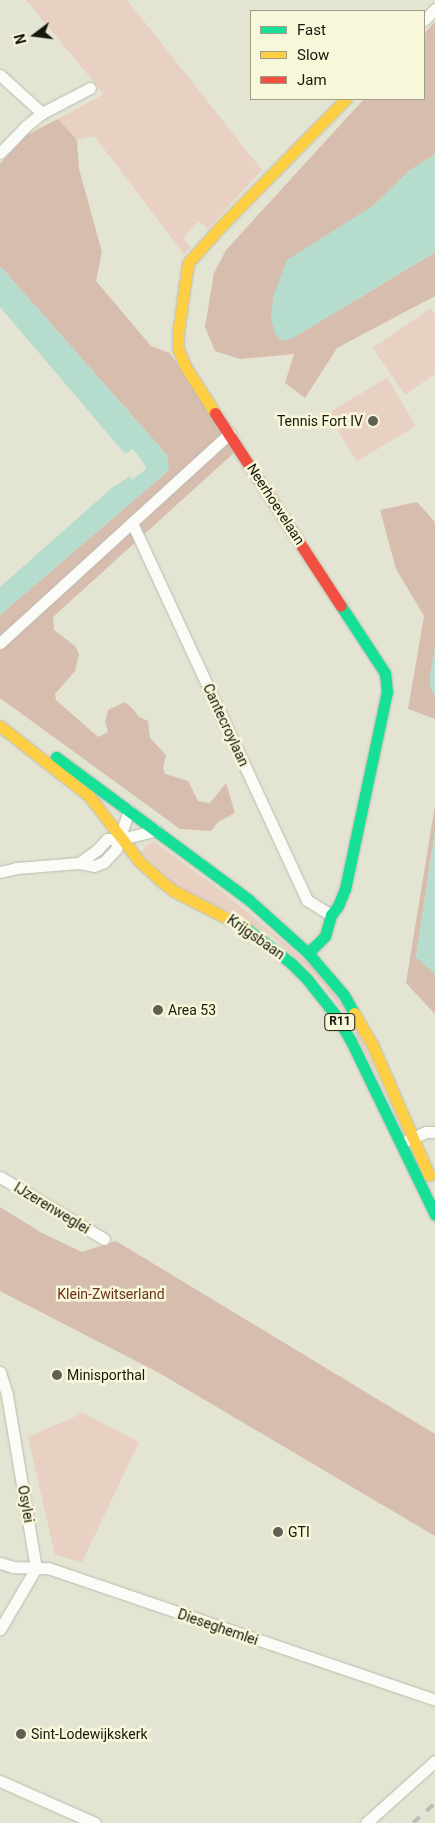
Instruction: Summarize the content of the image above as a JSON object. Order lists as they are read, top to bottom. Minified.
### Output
{"streets":{"main road":["Neerhoevelaan","Krijgsbaan","R11"],"street":["Cantecroylaan","IJzerenweglei","Osylei","Dieseghemlei"]},"crossings":[["Neerhoevelaan","Cantecroylaan"],["Neerhoevelaan","Krijgsbaan"],["Osylei","Dieseghemlei"]],"parks":["Klein-Zwitserland"],"places":["Tennis Fort IV","Area 53","Minisporthal","GTI","Sint-Lodewijkskerk"],"legend":["Fast","Slow","Jam"],"north":"left"}
